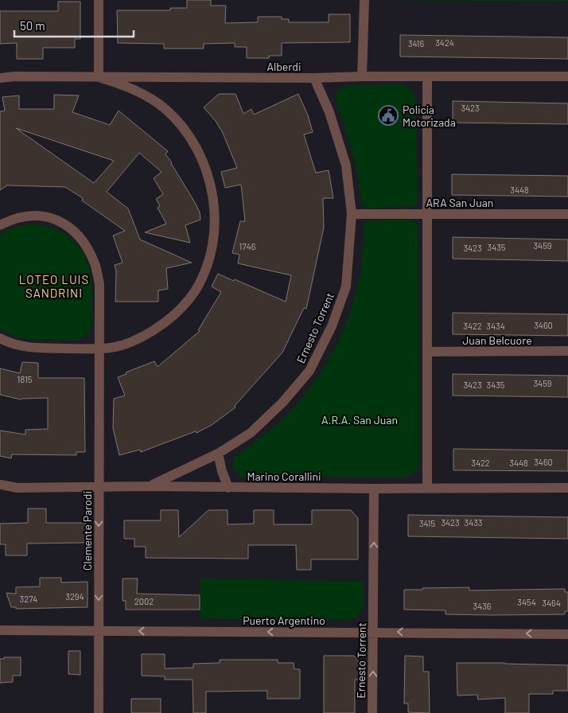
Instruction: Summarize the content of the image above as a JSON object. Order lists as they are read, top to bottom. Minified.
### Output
{"streets":{"street":["Alberdi","ARA San Juan","Ernesto Torrent","Juan Belcuore","Marino Corallini","Clemente Parodi","Puerto Argentino"]},"crossings":[["Alberdi","Ernesto Torrent"],["ARA San Juan","Ernesto Torrent"],["Ernesto Torrent","Marino Corallini"],["Ernesto Torrent","Puerto Argentino"],["Marino Corallini","Clemente Parodi"],["Clemente Parodi","Puerto Argentino"]],"one_way":["Puerto Argentino"],"districts":["LOTEO LUIS SANDRINI"],"parks":["A.R.A. San Juan"],"places":{"public building":["Policía Motorizada"]},"house_numbers":["3424","3416","3423","3448","3459","1746","3435","3423","3460","3422","3434","1815","3459","3423","3435","3460","3422","3448","3423","3433","3415","3294","3274","2002","3454","3464","3436"],"scale_bar":"50 m"}
